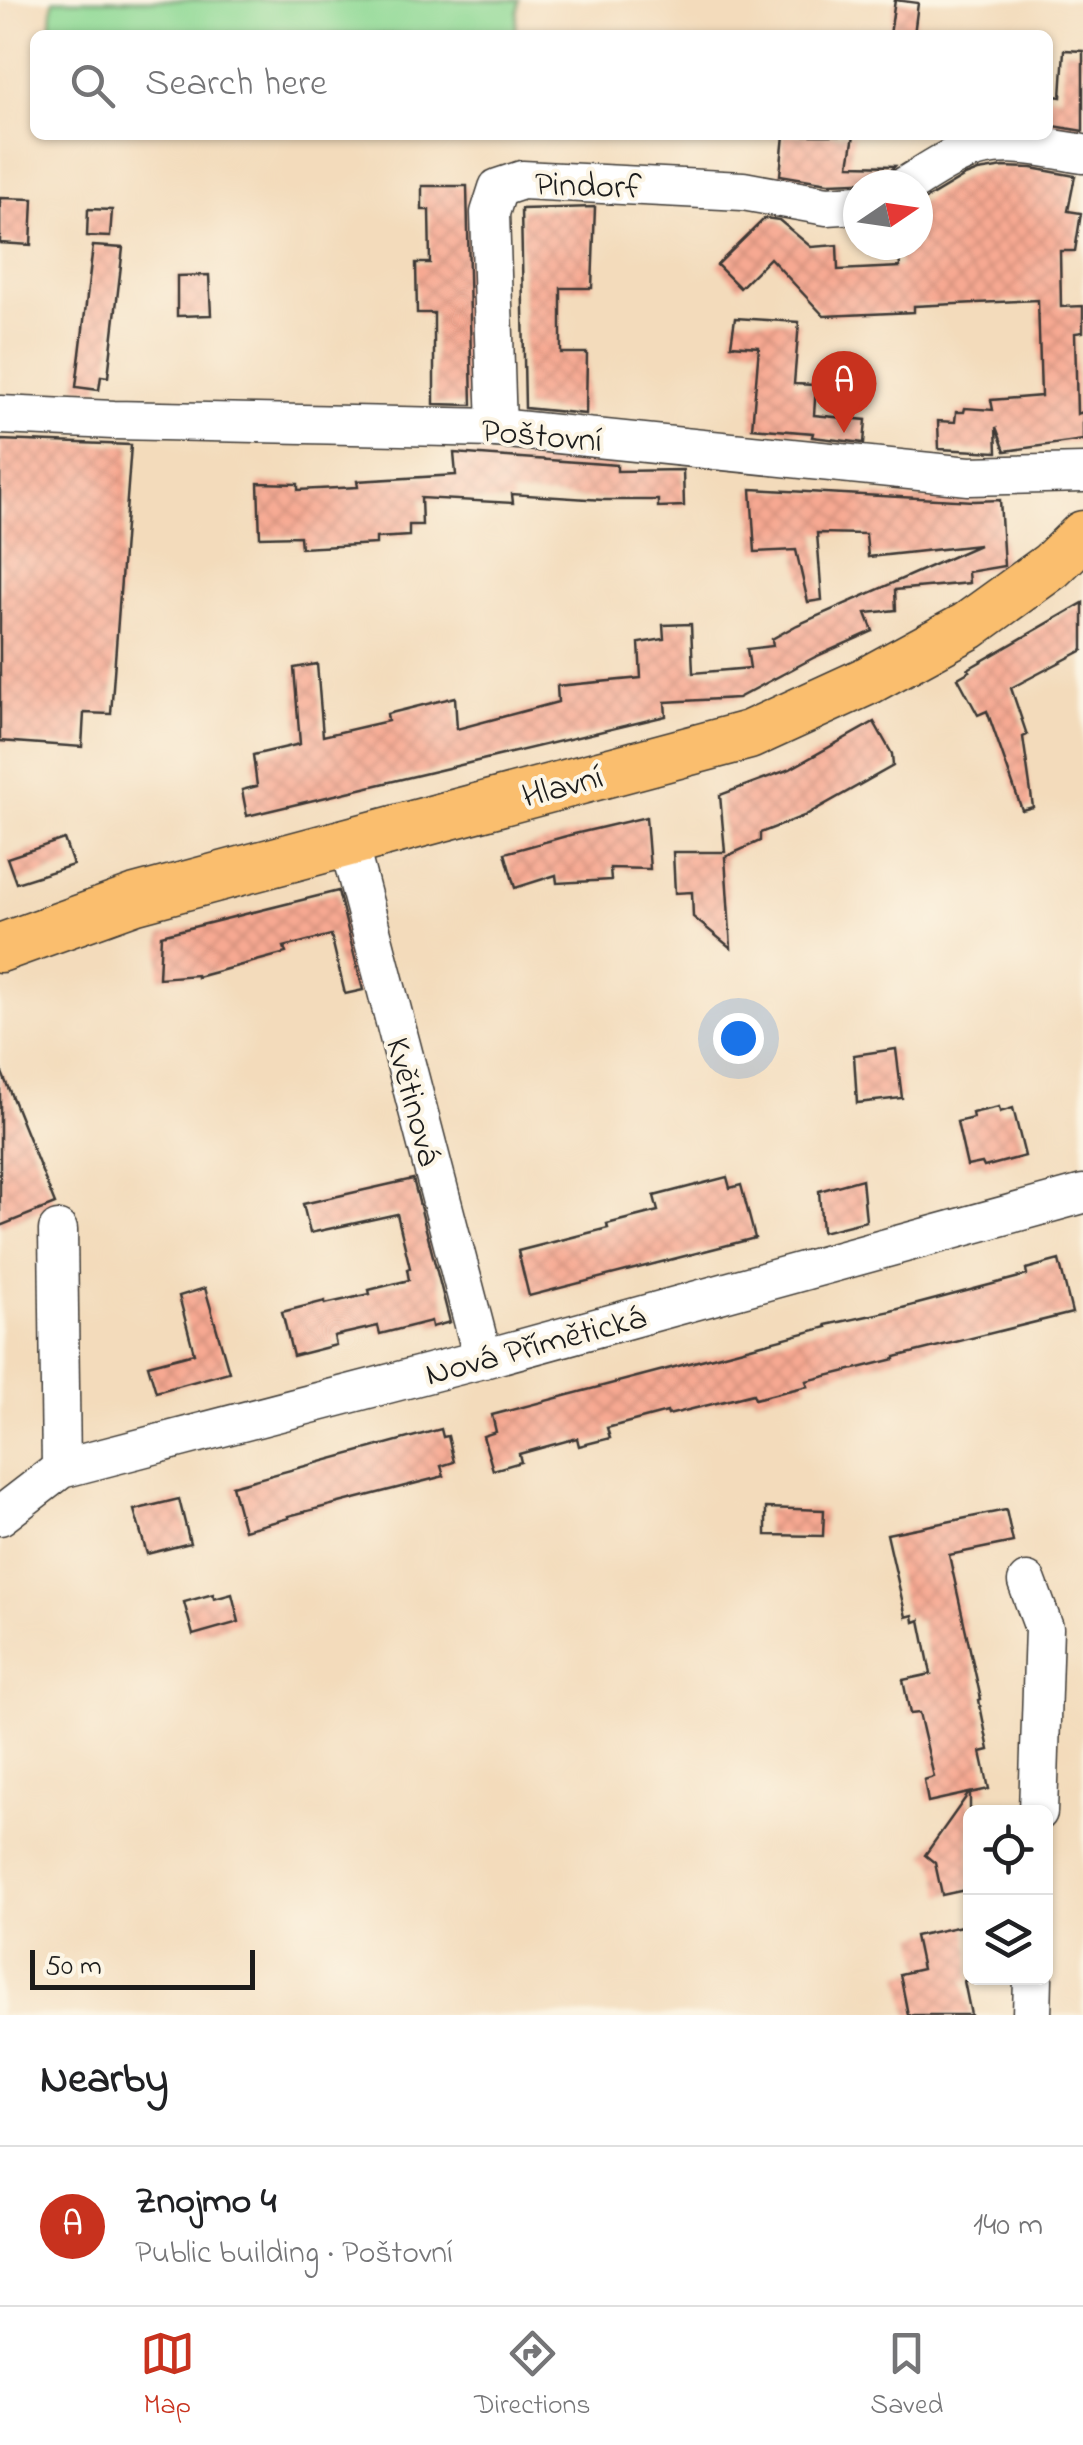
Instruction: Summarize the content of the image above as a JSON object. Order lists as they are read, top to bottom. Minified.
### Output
{"streets":{"main road":["Hlavní"],"street":["Pindorf","Poštovní","Květinová","Nová Přímětická"]},"crossings":[["Pindorf","Poštovní"],["Hlavní","Květinová"],["Květinová","Nová Přímětická"]],"scale_bar":"50 m","north":"right","page":{"search":"Search here","pins":"A","scale":"50 m","heading":"Nearby","list":[{"mark":"A","name":"Znojmo 4","note":"Public building · Poštovní","value":"140 m"}],"nav":["Map","Directions","Saved"]}}
